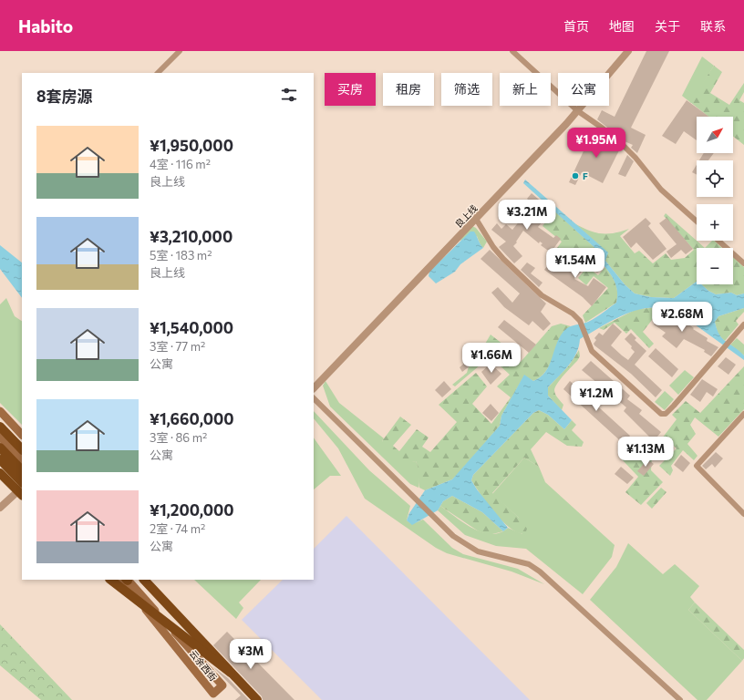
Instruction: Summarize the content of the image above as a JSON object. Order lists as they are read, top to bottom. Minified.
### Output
{"streets":{"main road":["云余西街"],"street":["良上线"]},"places":["F"],"north":"top right","page":{"header":"Habito","nav":["首页","地图","关于","联系"],"chip":["买房","租房","筛选","新上","公寓"],"heading":"8套房源","map_buttons":["+","−"],"list":[{"name":"¥1,950,000","note":"4室 · 116 m² · 良上线"},{"name":"¥3,210,000","note":"5室 · 183 m² · 良上线"},{"name":"¥1,540,000","note":"3室 · 77 m² · 公寓"},{"name":"¥1,660,000","note":"3室 · 86 m² · 公寓"},{"name":"¥1,200,000","note":"2室 · 74 m² · 公寓"}],"price":["¥1.95M","¥3.21M","¥1.54M","¥2.68M","¥1.66M","¥1.2M","¥1.13M","¥3M"]}}
